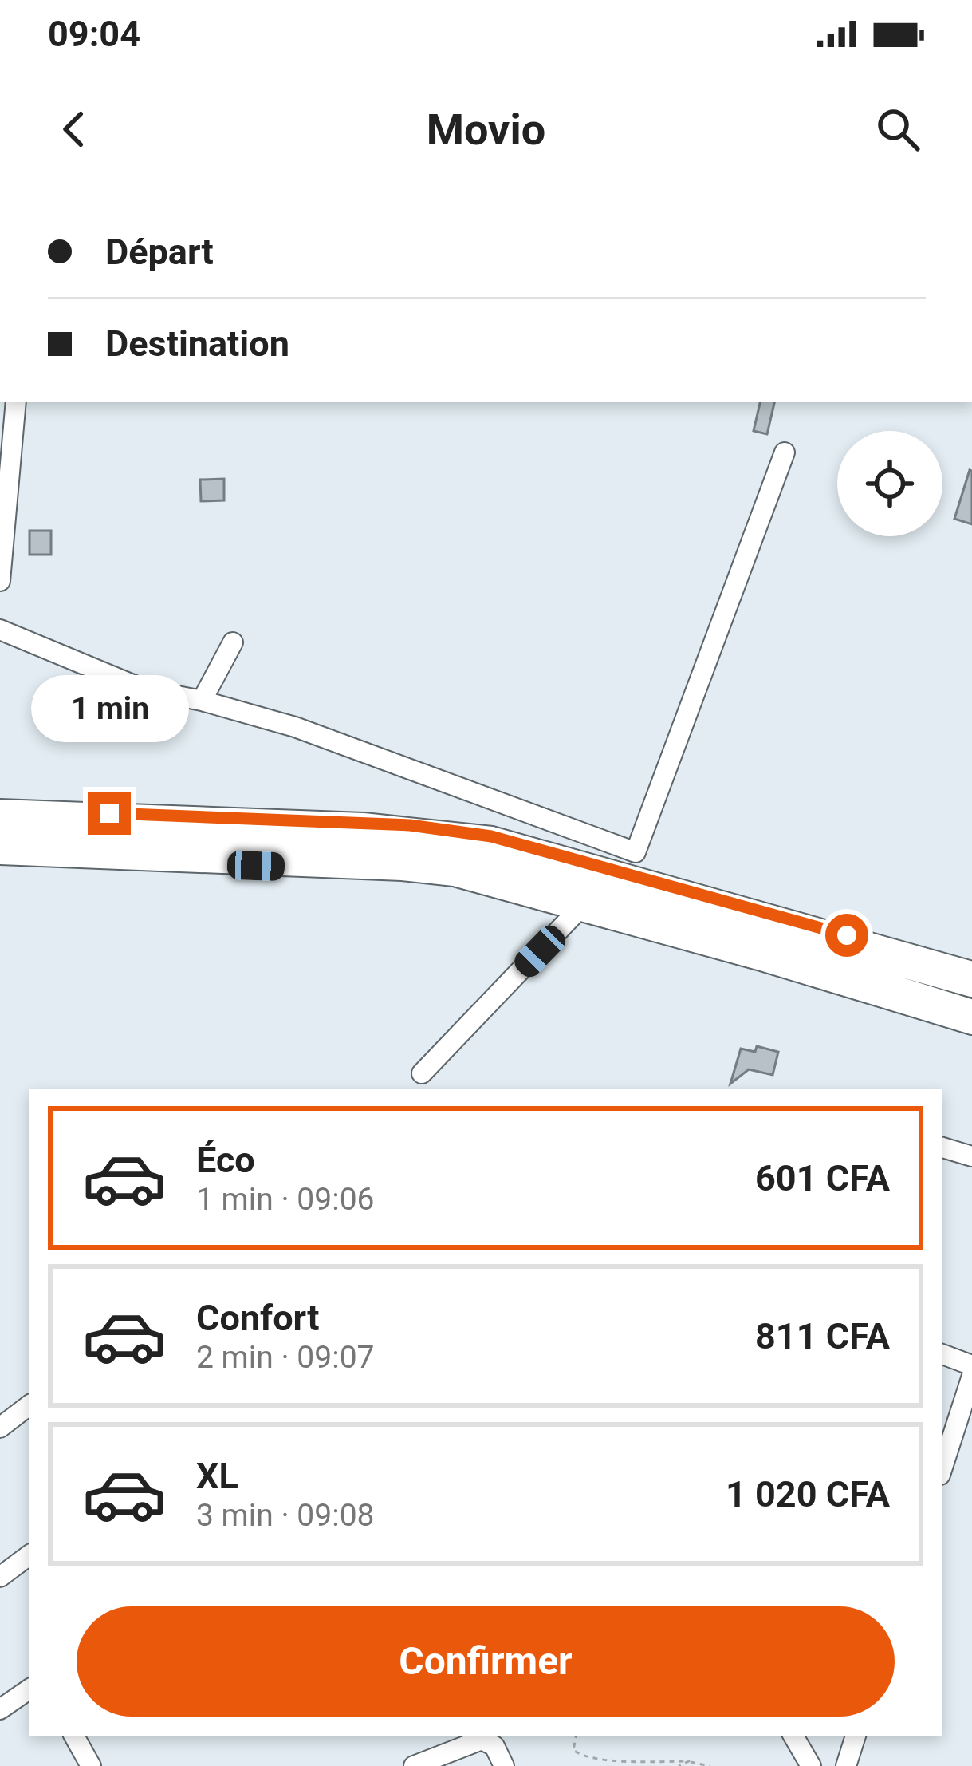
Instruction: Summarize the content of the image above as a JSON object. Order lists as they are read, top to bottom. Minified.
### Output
{"page":{"status":"09:04","header":"Movio","banner":["Départ","Destination"],"bubble":"1 min","list":[{"name":"Éco","note":"1 min · 09:06","value":"601 CFA"},{"name":"Confort","note":"2 min · 09:07","value":"811 CFA"},{"name":"XL","note":"3 min · 09:08","value":"1 020 CFA"}],"buttons":"Confirmer"}}
